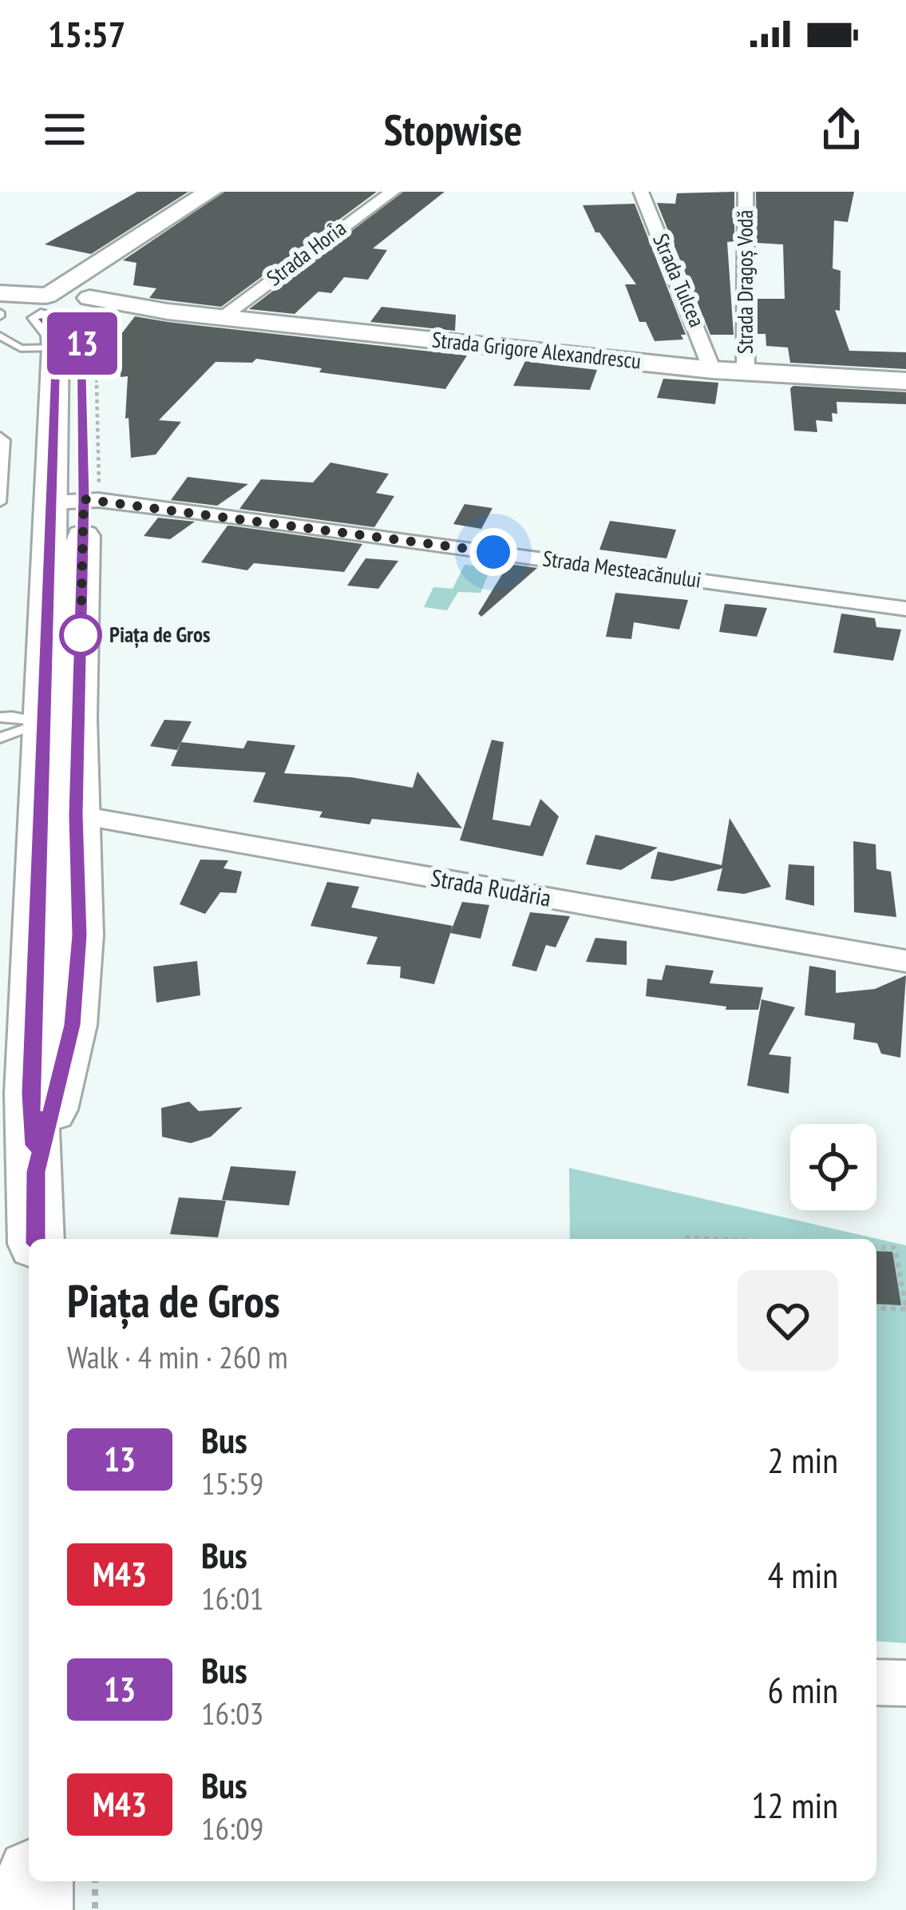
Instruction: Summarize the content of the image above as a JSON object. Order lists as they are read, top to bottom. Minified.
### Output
{"streets":{"street":["Strada Horia","Strada Tulcea","Strada Dragoș Vodă","Strada Grigore Alexandrescu","Strada Mesteacănului","Strada Rudăria"]},"crossings":[["Strada Horia","Strada Grigore Alexandrescu"],["Strada Tulcea","Strada Grigore Alexandrescu"],["Strada Dragoș Vodă","Strada Grigore Alexandrescu"]],"places":["Piața de Gros"],"lines":["bus line 13"],"page":{"status":"15:57","header":"Stopwise","on_map":"13","heading":["Piața de Gros","Walk · 4 min · 260 m"],"list":[{"mark":"13","name":"Bus","note":"15:59","value":"2 min"},{"mark":"M43","name":"Bus","note":"16:01","value":"4 min"},{"mark":"13","name":"Bus","note":"16:03","value":"6 min"},{"mark":"M43","name":"Bus","note":"16:09","value":"12 min"}]}}
